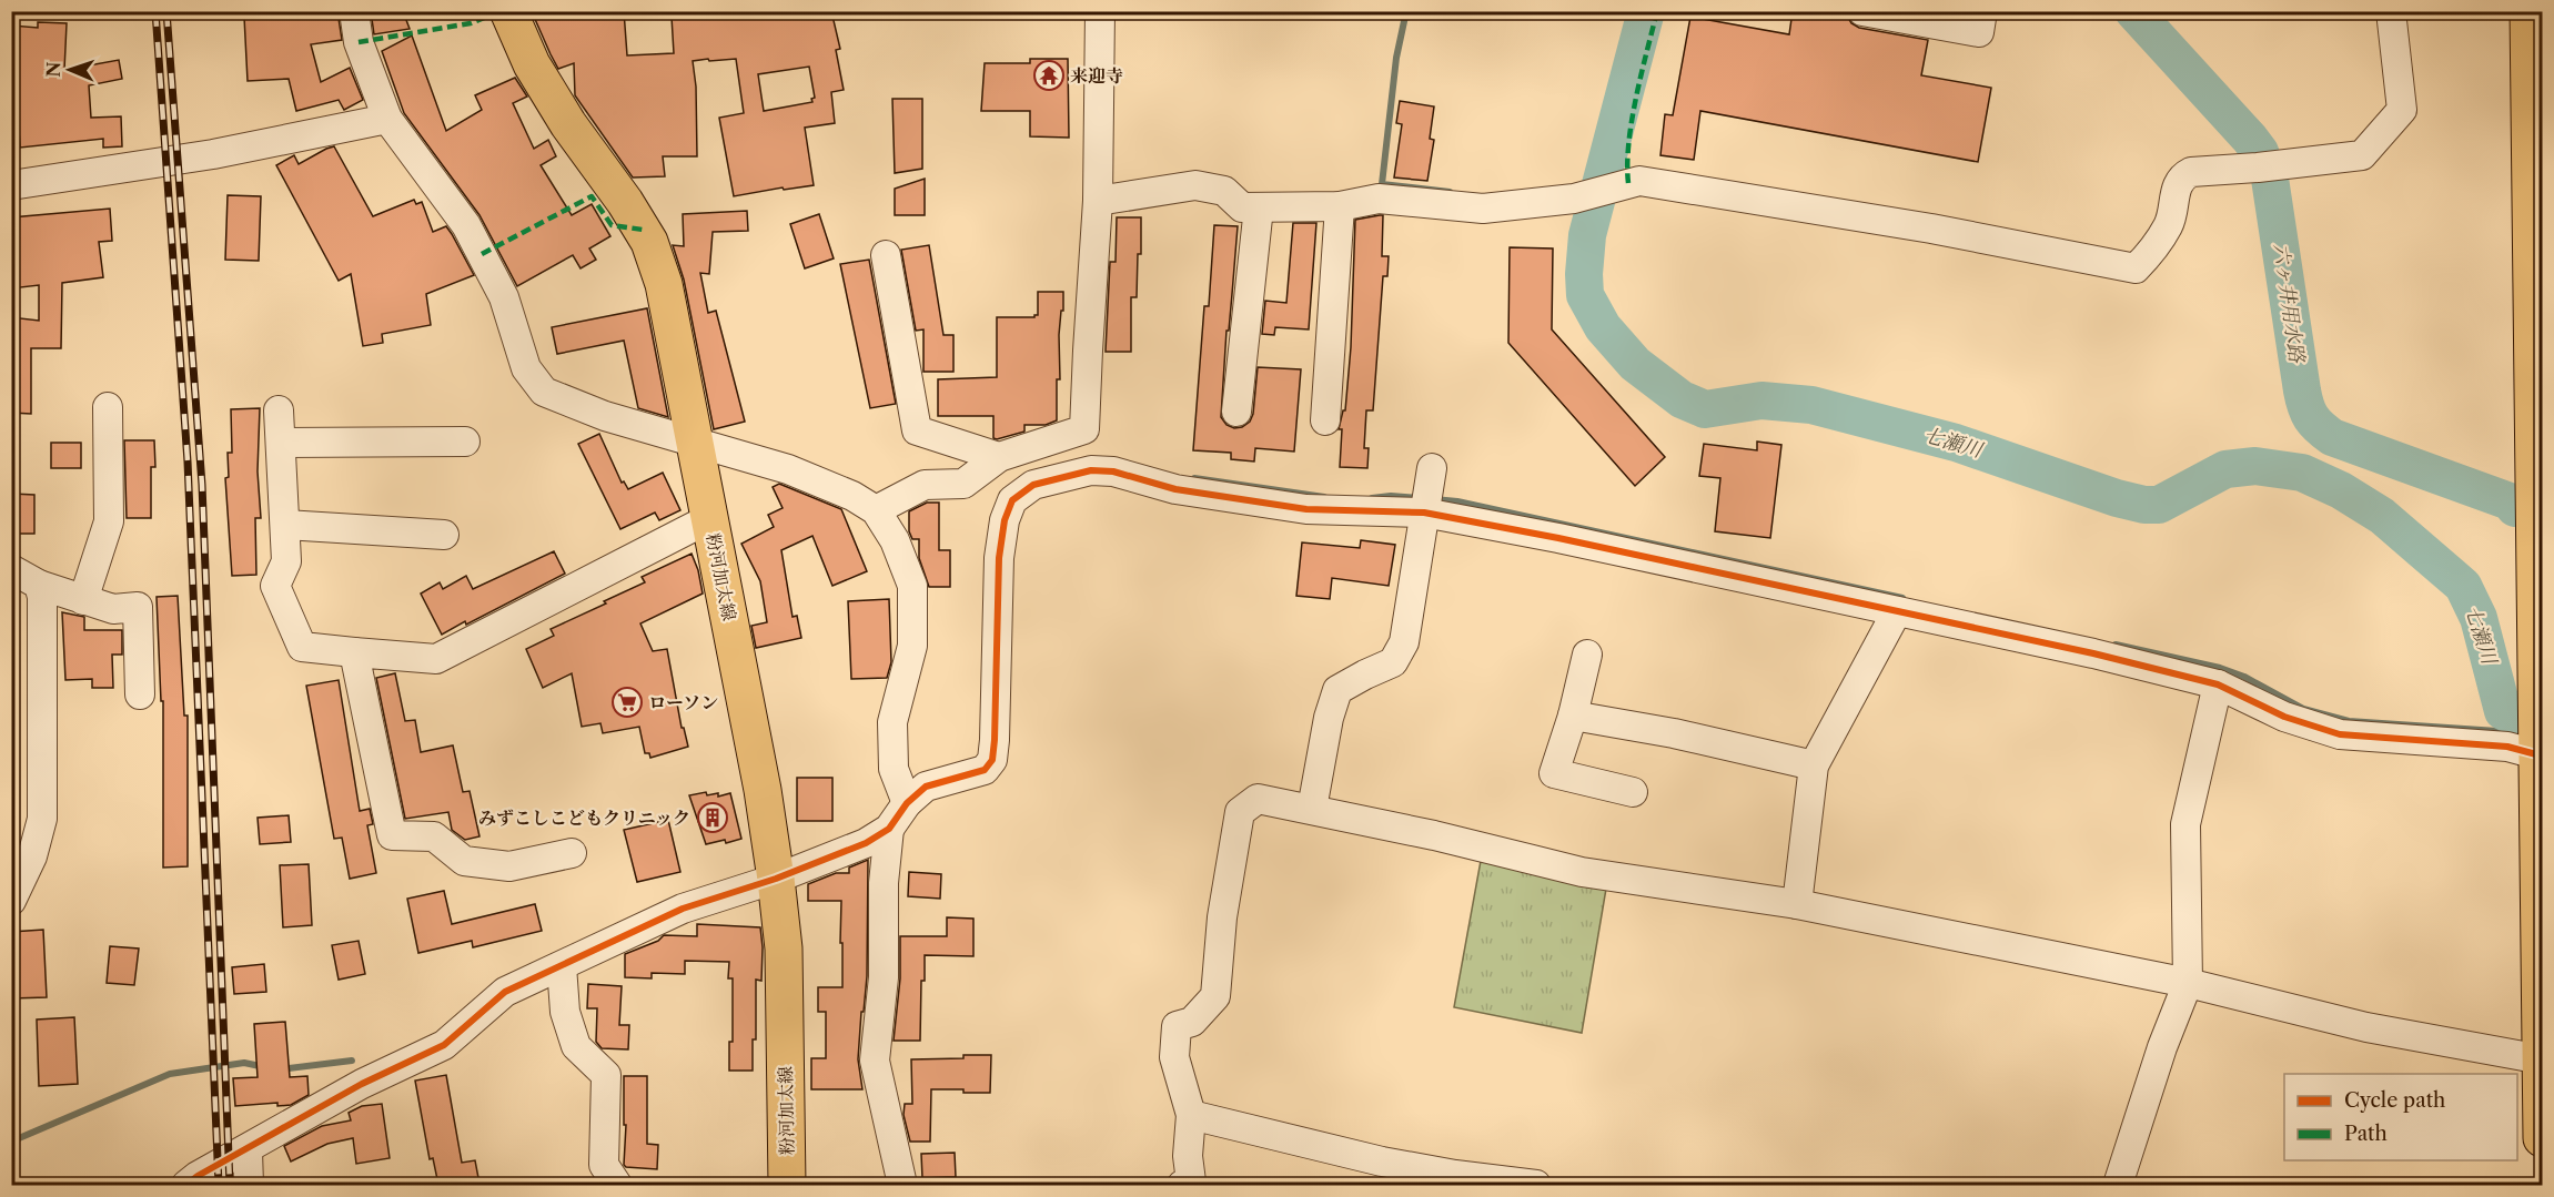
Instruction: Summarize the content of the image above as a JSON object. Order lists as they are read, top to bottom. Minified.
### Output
{"streets":{"main road":["粉河加太線"]},"water":["六ヶ井用水路","七瀬川"],"places":{"temple":["来迎寺"],"supermarket":["ローソン"],"building":["みずこしこどもクリニック"]},"legend":["Cycle path","Path"],"north":"left"}
